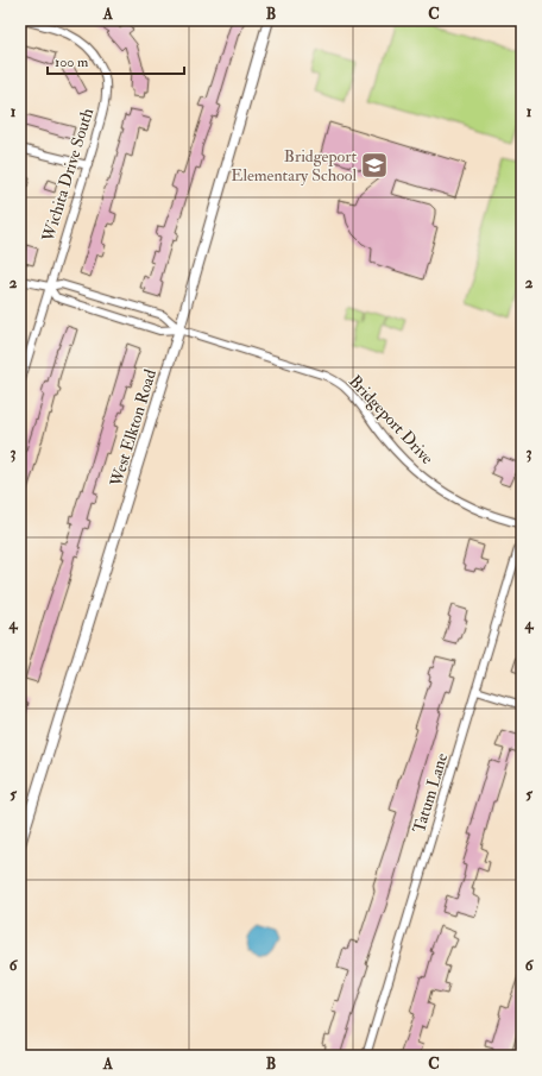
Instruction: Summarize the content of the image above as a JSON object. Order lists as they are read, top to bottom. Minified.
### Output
{"streets":{"street":["Wichita Drive South","Bridgeport Drive","West Elkton Road","Tatum Lane"]},"crossings":[["Bridgeport Drive","West Elkton Road"]],"places":{"school or university":["Bridgeport Elementary School"]},"scale_bar":"100 m","grid":{"columns":["A","B","C"],"rows":["1","2","3","4","5","6"]}}
